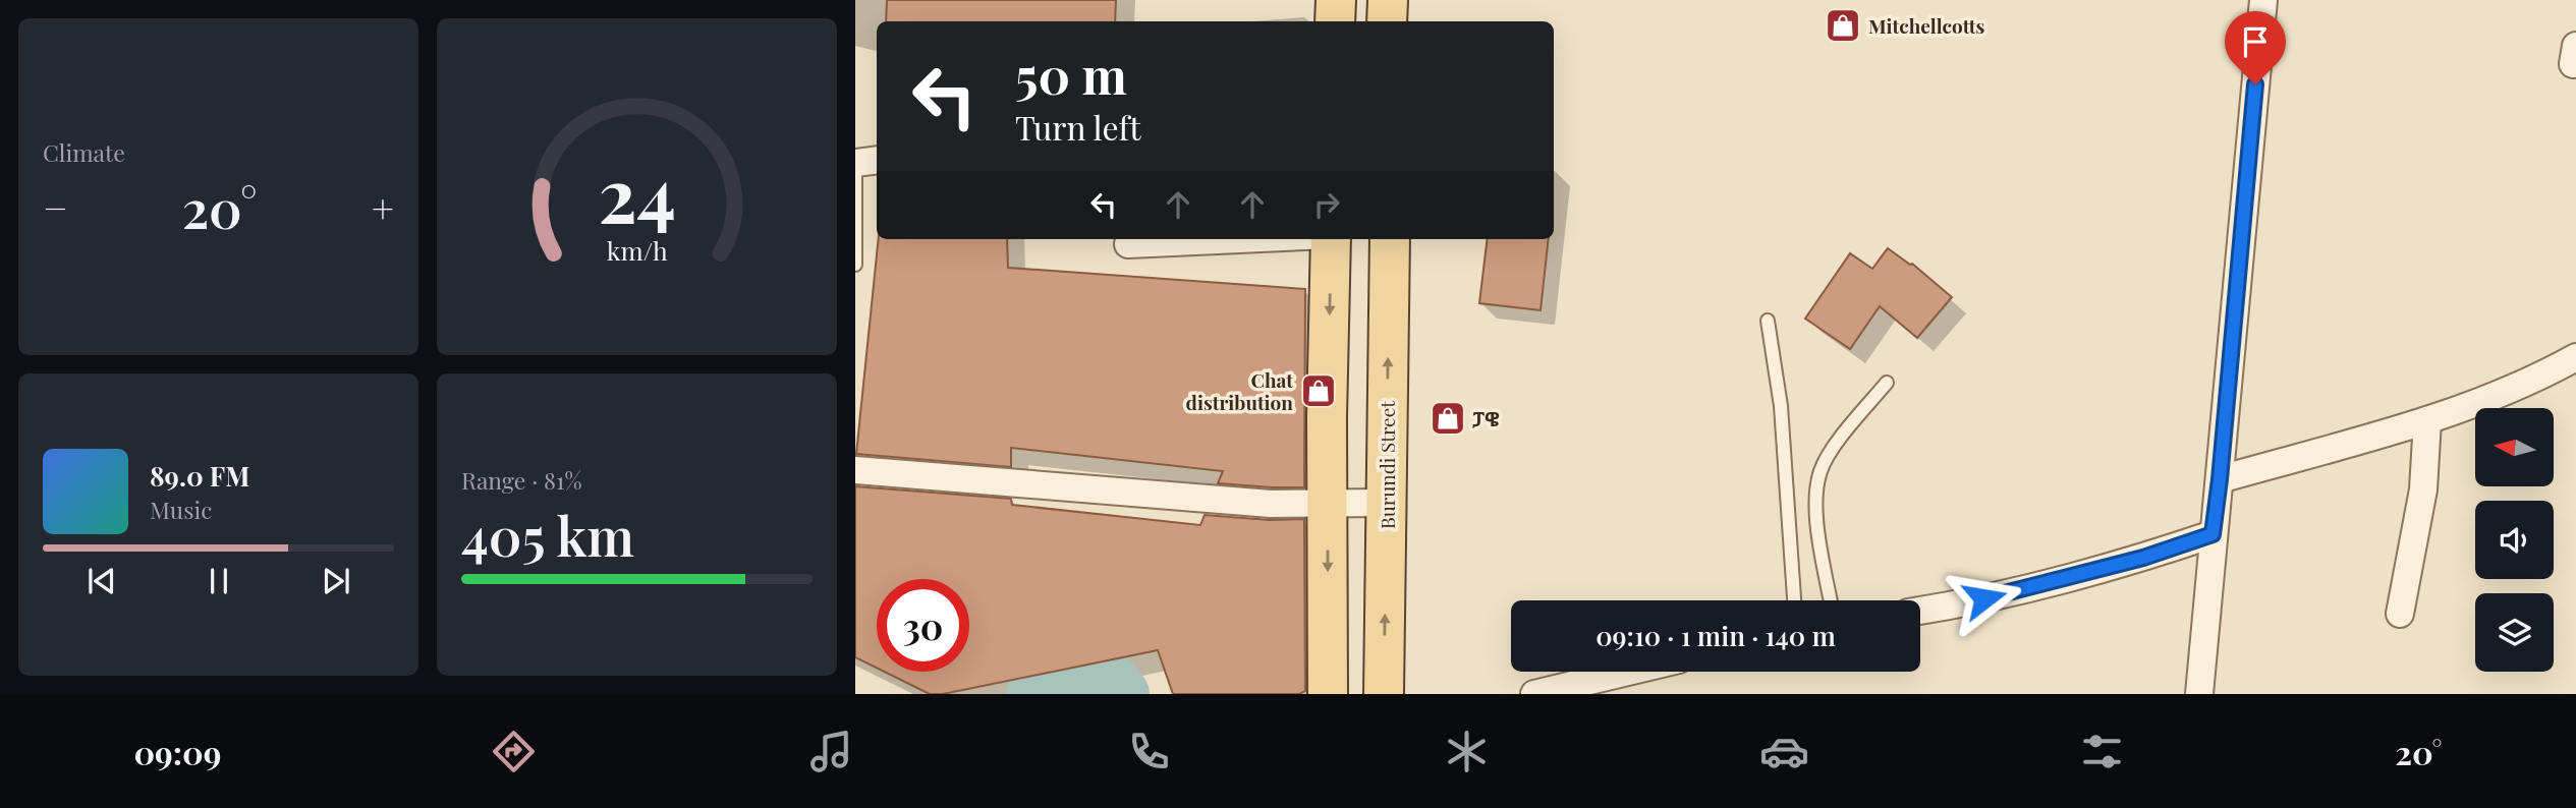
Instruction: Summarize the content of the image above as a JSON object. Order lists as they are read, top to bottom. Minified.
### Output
{"streets":{"main road":["Burundi Street"]},"places":{"shop":["Mitchellcotts","Chat distribution","ፓዌ"]},"north":"left","page":{"tile":["Climate",["Range · 81%","405 km"]],"turn":["50 m","Turn left"],"heat":["−","20°","+"],"song":["89.0 FM","Music"],"limit":"30","trip":"09:10 · 1 min · 140 m","tabs":["09:09","20°"],"gauge":["24","km/h"]}}
